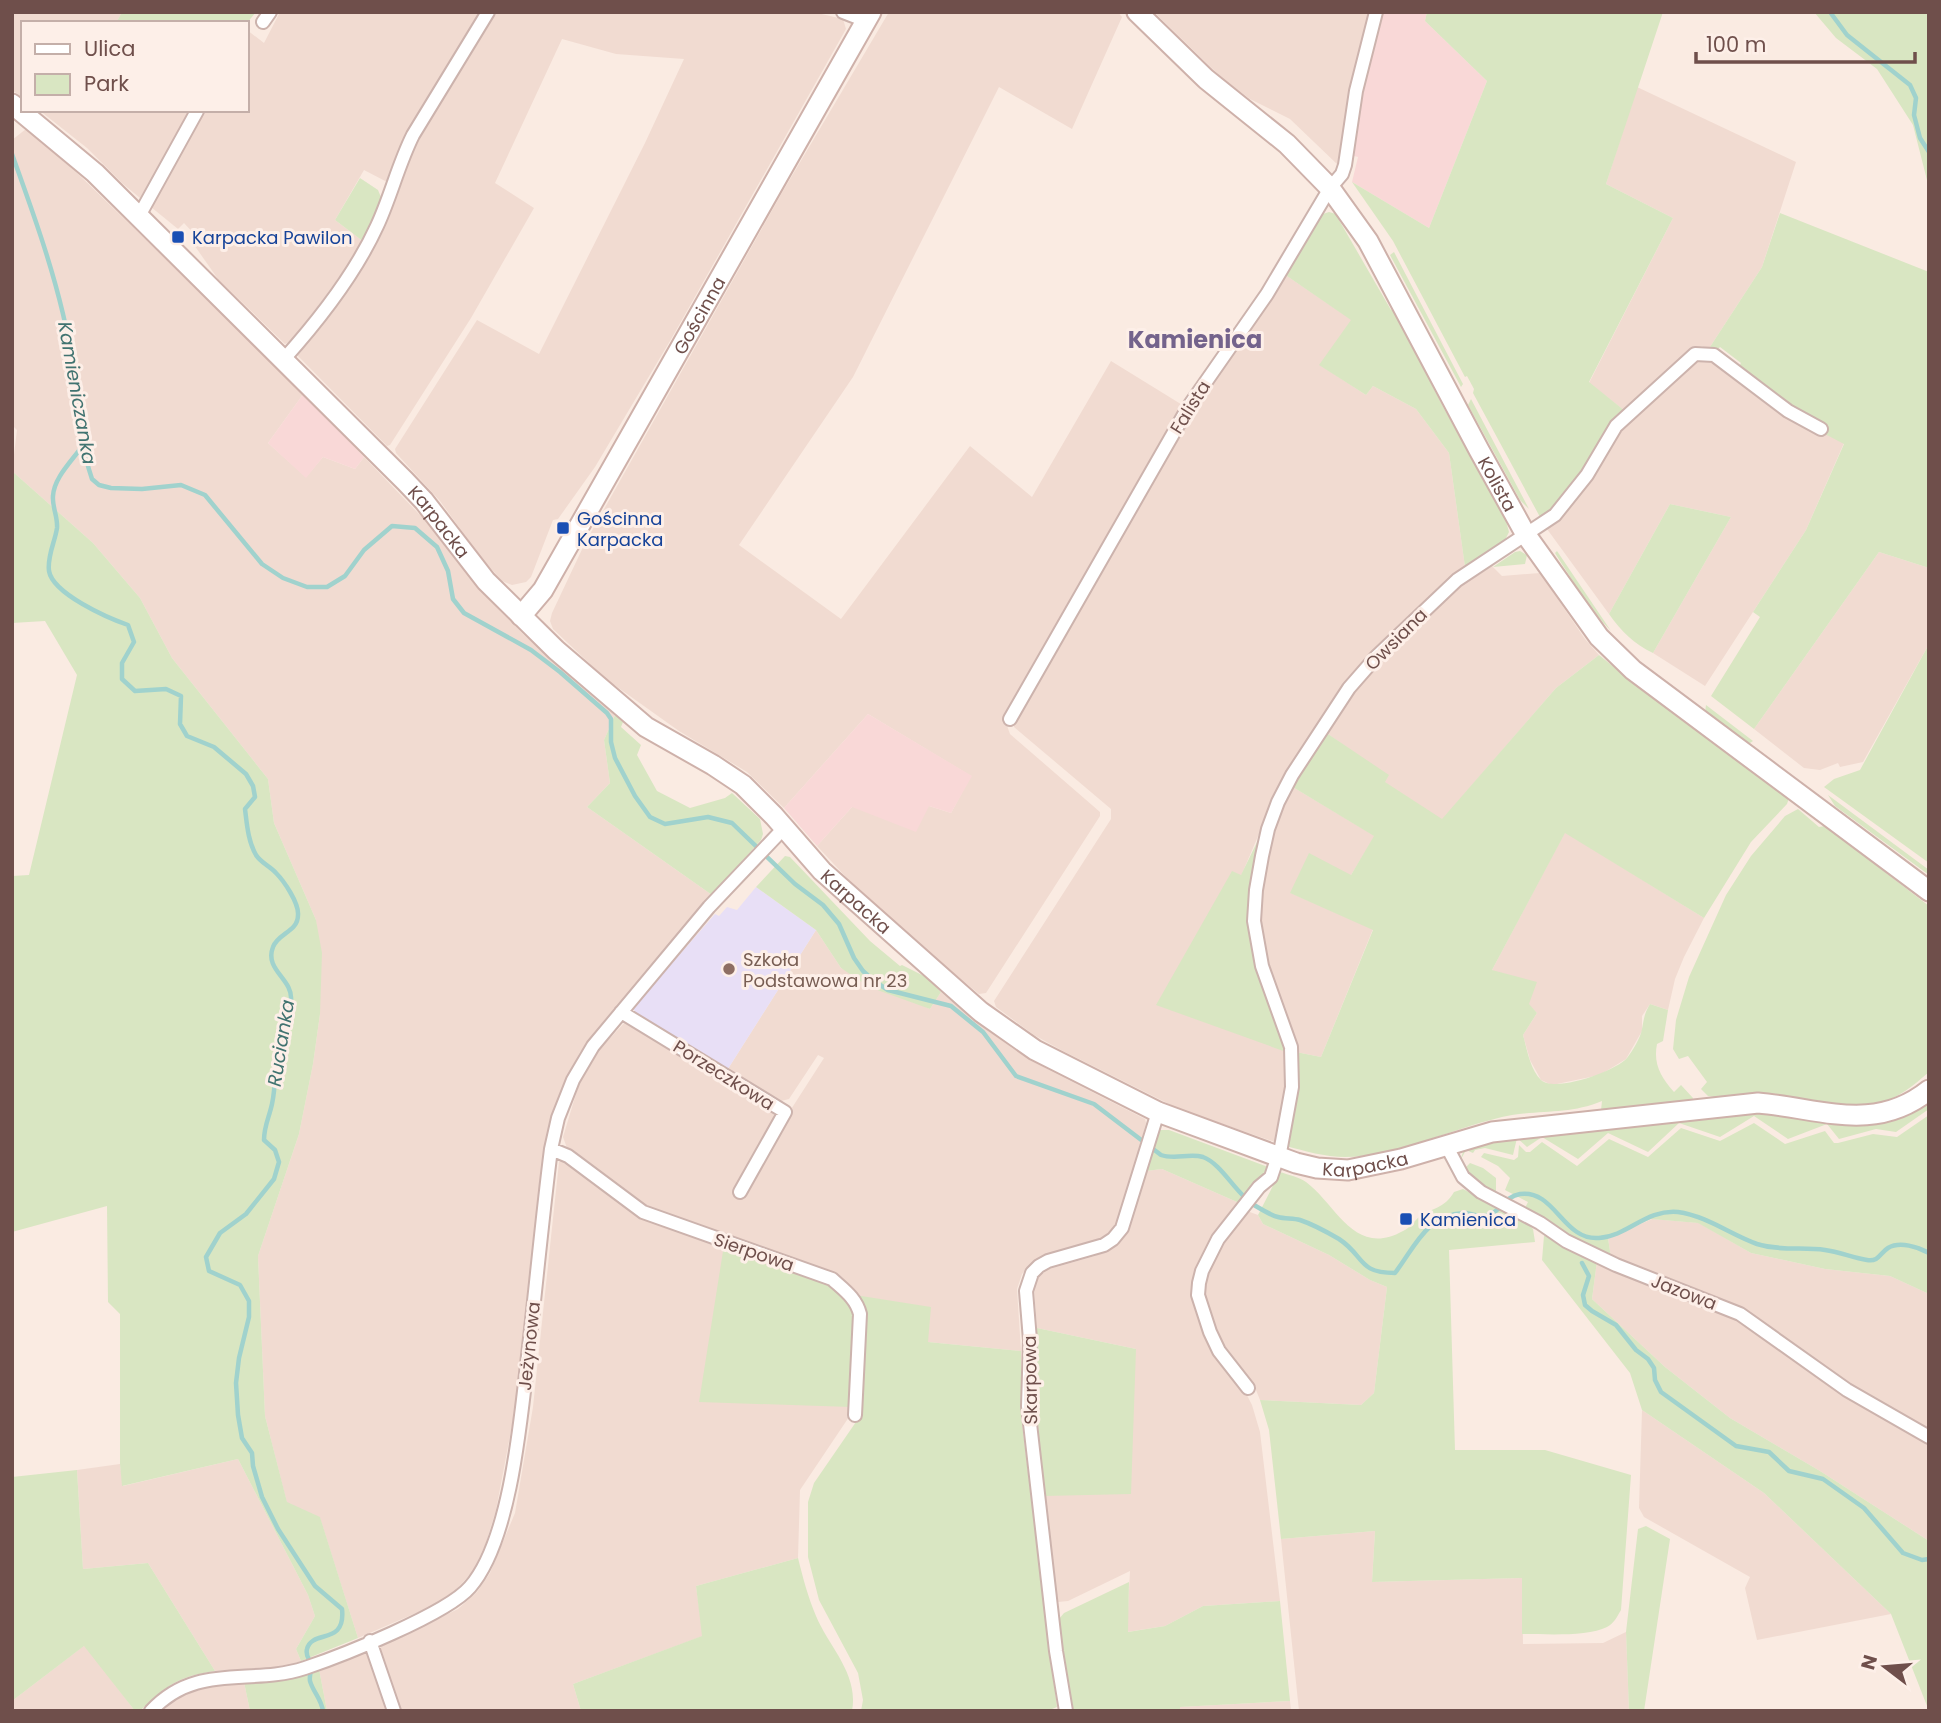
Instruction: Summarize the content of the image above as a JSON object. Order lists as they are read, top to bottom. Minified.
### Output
{"streets":{"street":["Gościnna","Falista","Kolista","Karpacka","Owsiana","Porzeczkowa","Sierpowa","Jazowa","Jeżynowa","Skarpowa"]},"crossings":[["Gościnna","Karpacka"],["Falista","Kolista"],["Kolista","Owsiana"],["Karpacka","Owsiana"],["Karpacka","Jazowa"],["Karpacka","Jeżynowa"],["Karpacka","Skarpowa"],["Porzeczkowa","Jeżynowa"],["Sierpowa","Jeżynowa"]],"districts":["Kamienica"],"water":["Kamieniczanka","Rucianka"],"places":{"transit":["Karpacka Pawilon","Gościnna Karpacka","Kamienica"],"other":["Szkoła Podstawowa nr 23"]},"legend":["Ulica","Park"],"scale_bar":"100 m","north":"left"}
